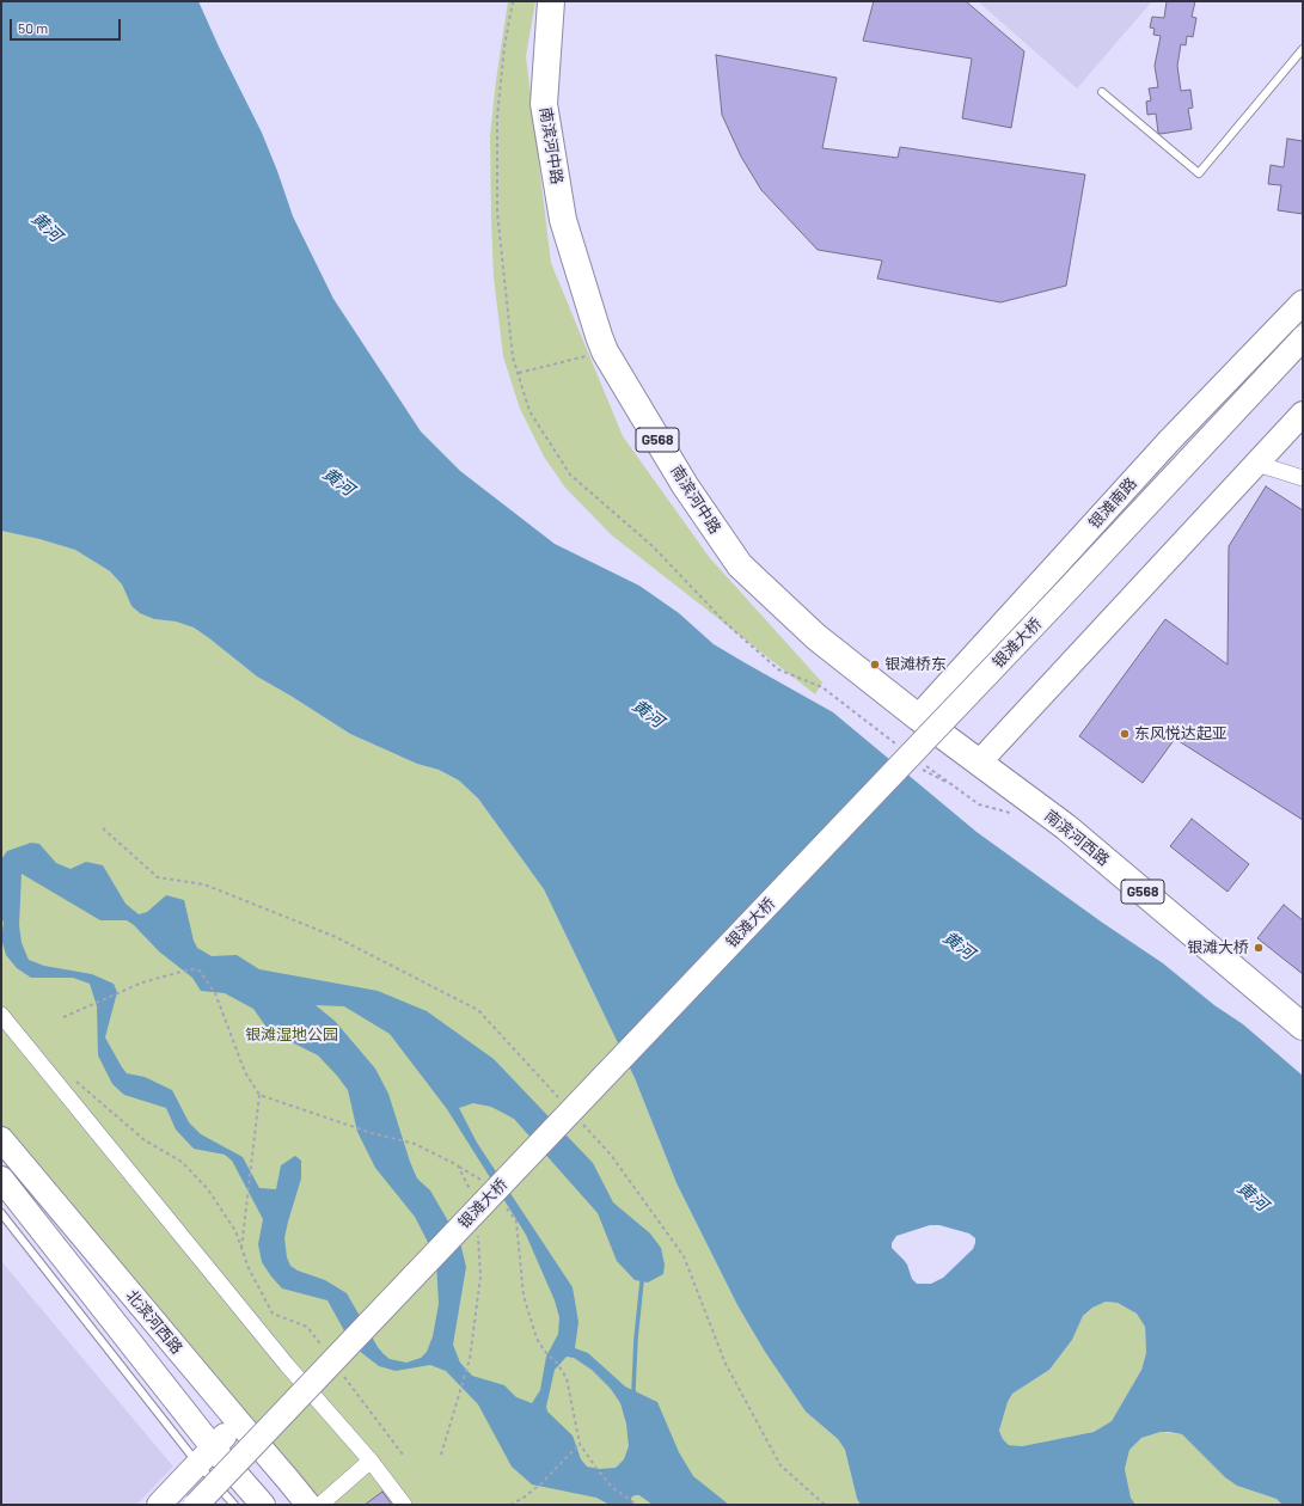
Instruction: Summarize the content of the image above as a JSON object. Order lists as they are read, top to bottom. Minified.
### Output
{"streets":{"highway":["南滨河中路","G568","南滨河西路"],"main road":["银滩南路","银滩大桥","北滨河西路"]},"crossings":[["南滨河中路","银滩南路"],["南滨河中路","南滨河西路"]],"water":["黄河"],"parks":["银滩湿地公园"],"places":["银滩桥东","东风悦达起亚","银滩大桥"],"scale_bar":"50 m"}
